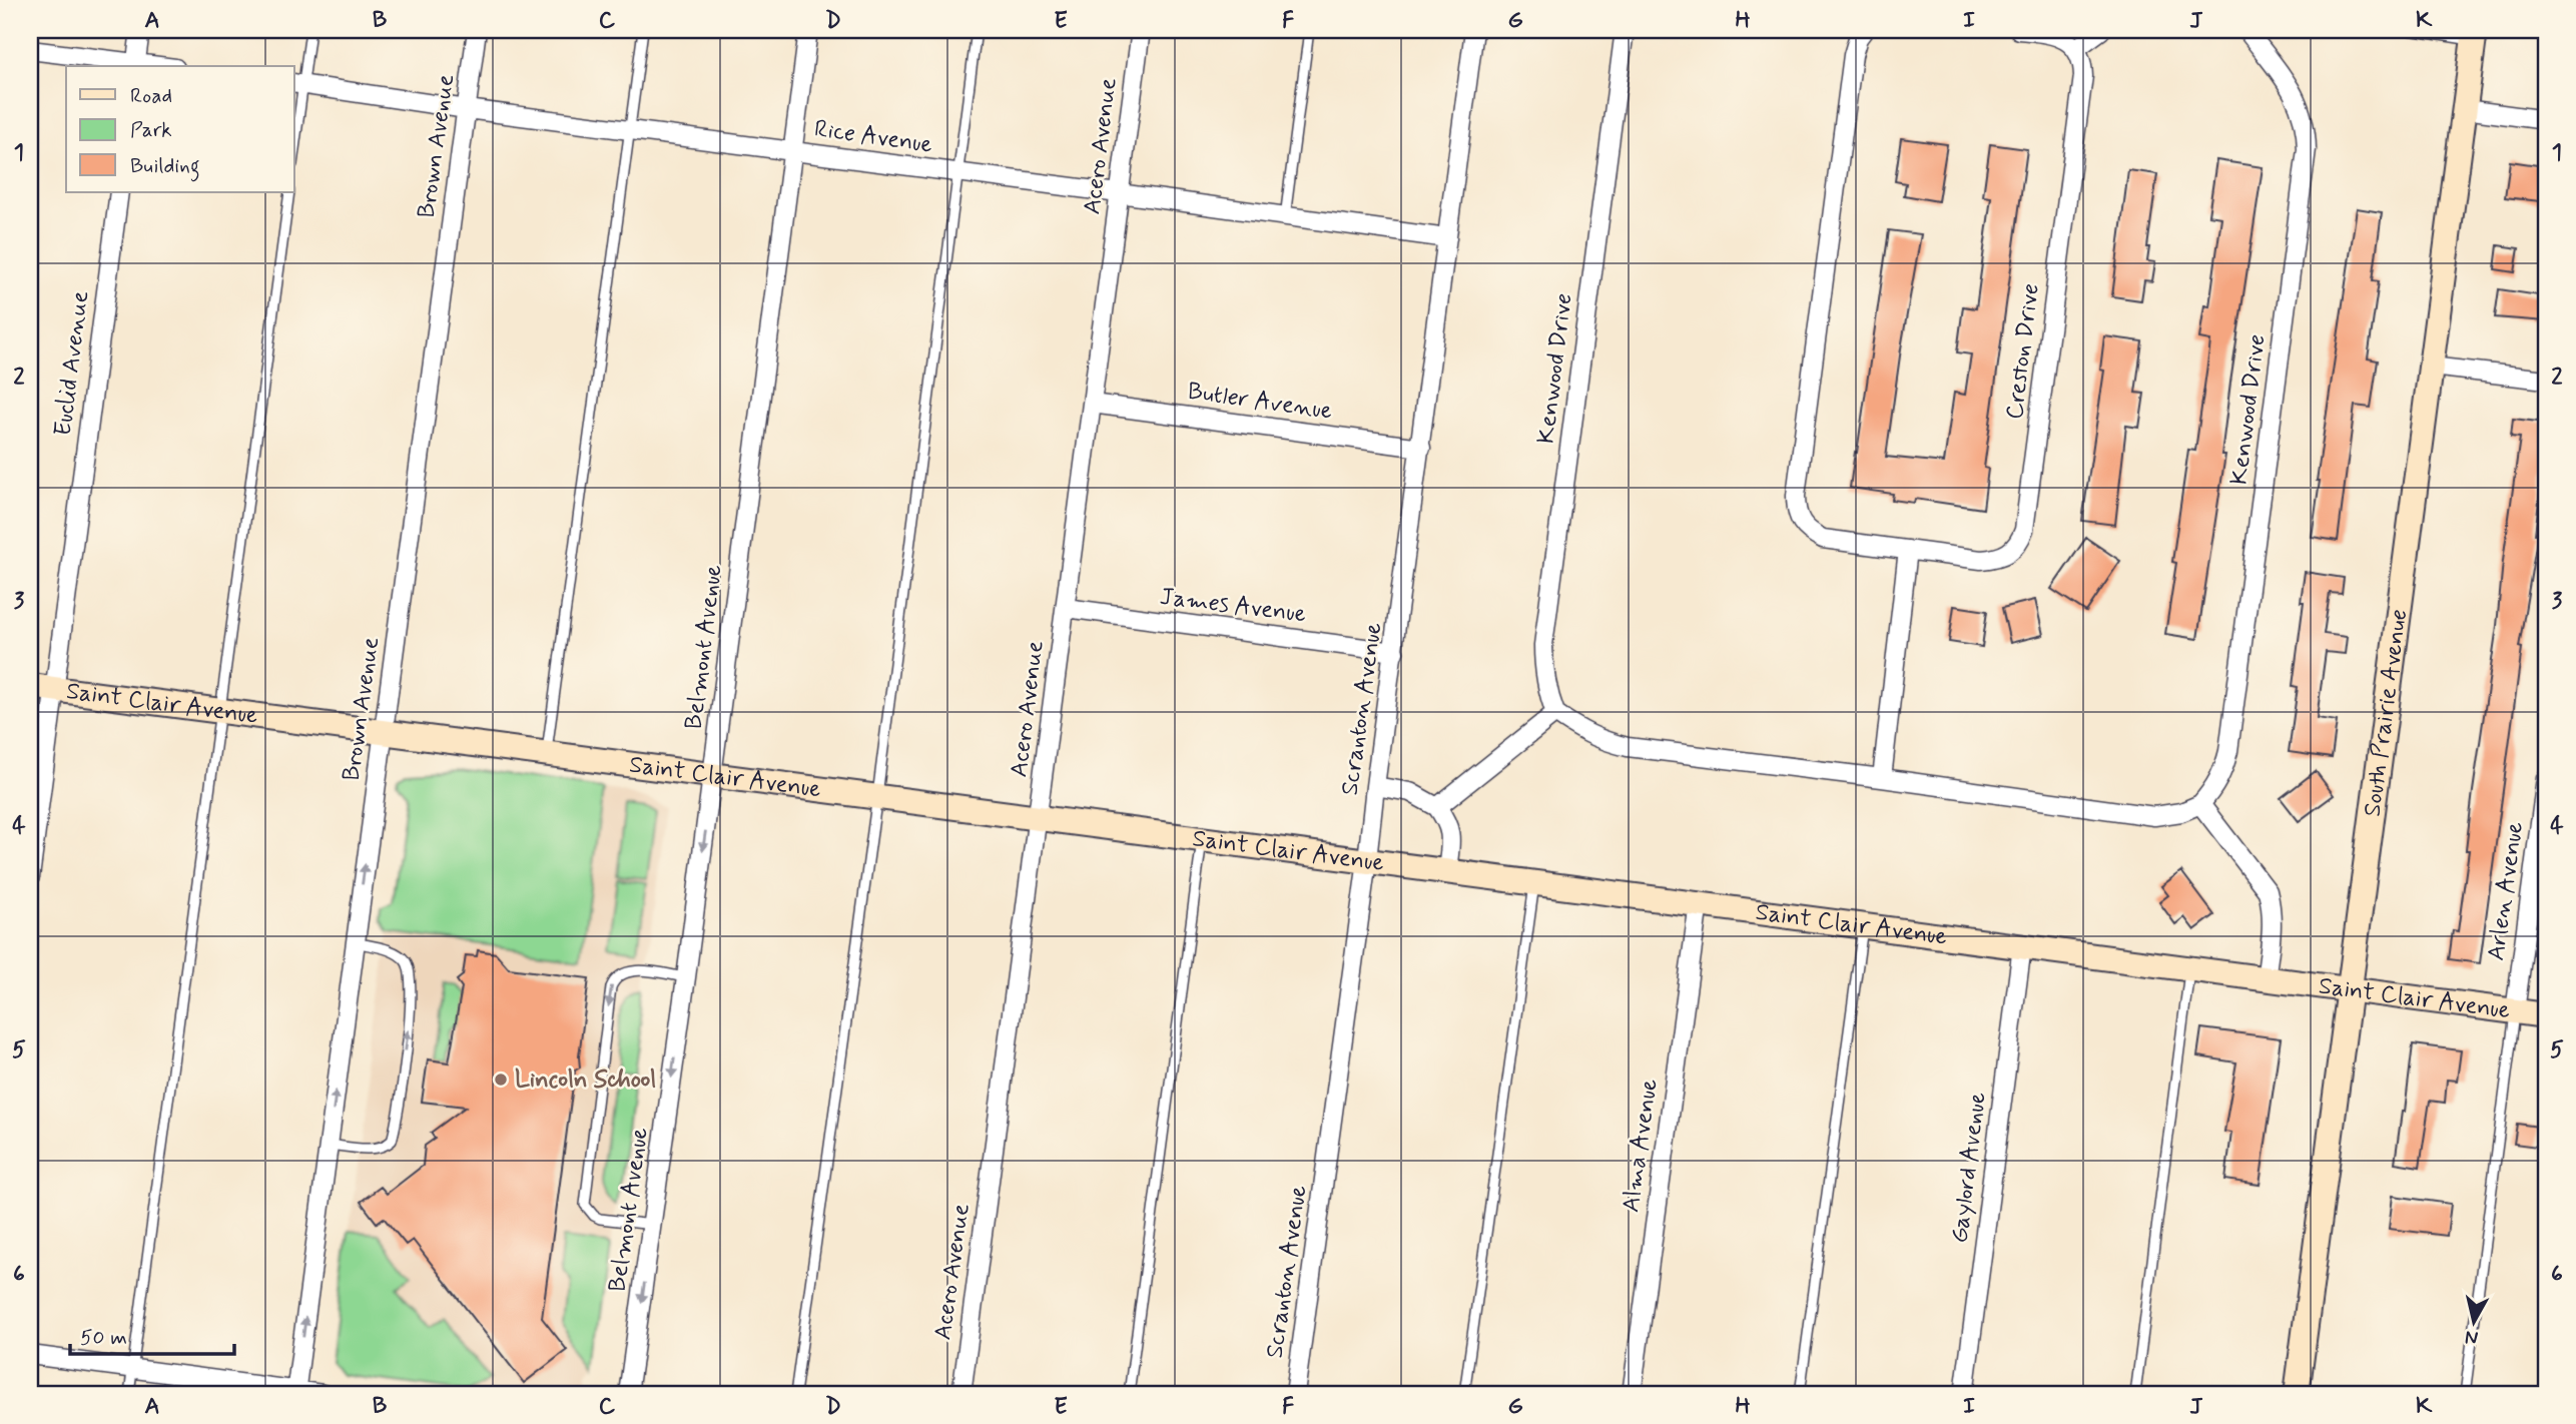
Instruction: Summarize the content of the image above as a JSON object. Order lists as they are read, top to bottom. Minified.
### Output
{"streets":{"street":["Rice Avenue","Brown Avenue","Acero Avenue","Creston Drive","Euclid Avenue","Kenwood Drive","Butler Avenue","James Avenue","Belmont Avenue","Saint Clair Avenue","Scranton Avenue","South Prairie Avenue","Arlen Avenue","Alma Avenue","Gaylord Avenue"]},"crossings":[["Rice Avenue","Brown Avenue"],["Rice Avenue","Acero Avenue"],["Rice Avenue","Belmont Avenue"],["Rice Avenue","Scranton Avenue"],["Brown Avenue","Saint Clair Avenue"],["Acero Avenue","Butler Avenue"],["Acero Avenue","James Avenue"],["Acero Avenue","Saint Clair Avenue"],["Euclid Avenue","Saint Clair Avenue"],["Butler Avenue","Scranton Avenue"],["James Avenue","Scranton Avenue"],["Belmont Avenue","Saint Clair Avenue"],["Saint Clair Avenue","Scranton Avenue"],["Saint Clair Avenue","South Prairie Avenue"],["Saint Clair Avenue","Arlen Avenue"],["Saint Clair Avenue","Alma Avenue"],["Saint Clair Avenue","Gaylord Avenue"]],"one_way":["Brown Avenue","Belmont Avenue"],"places":["Lincoln School"],"legend":["Road","Park","Building"],"scale_bar":"50 m","north":"bottom","grid":{"columns":["A","B","C","D","E","F","G","H","I","J","K"],"rows":["1","2","3","4","5","6"]}}
